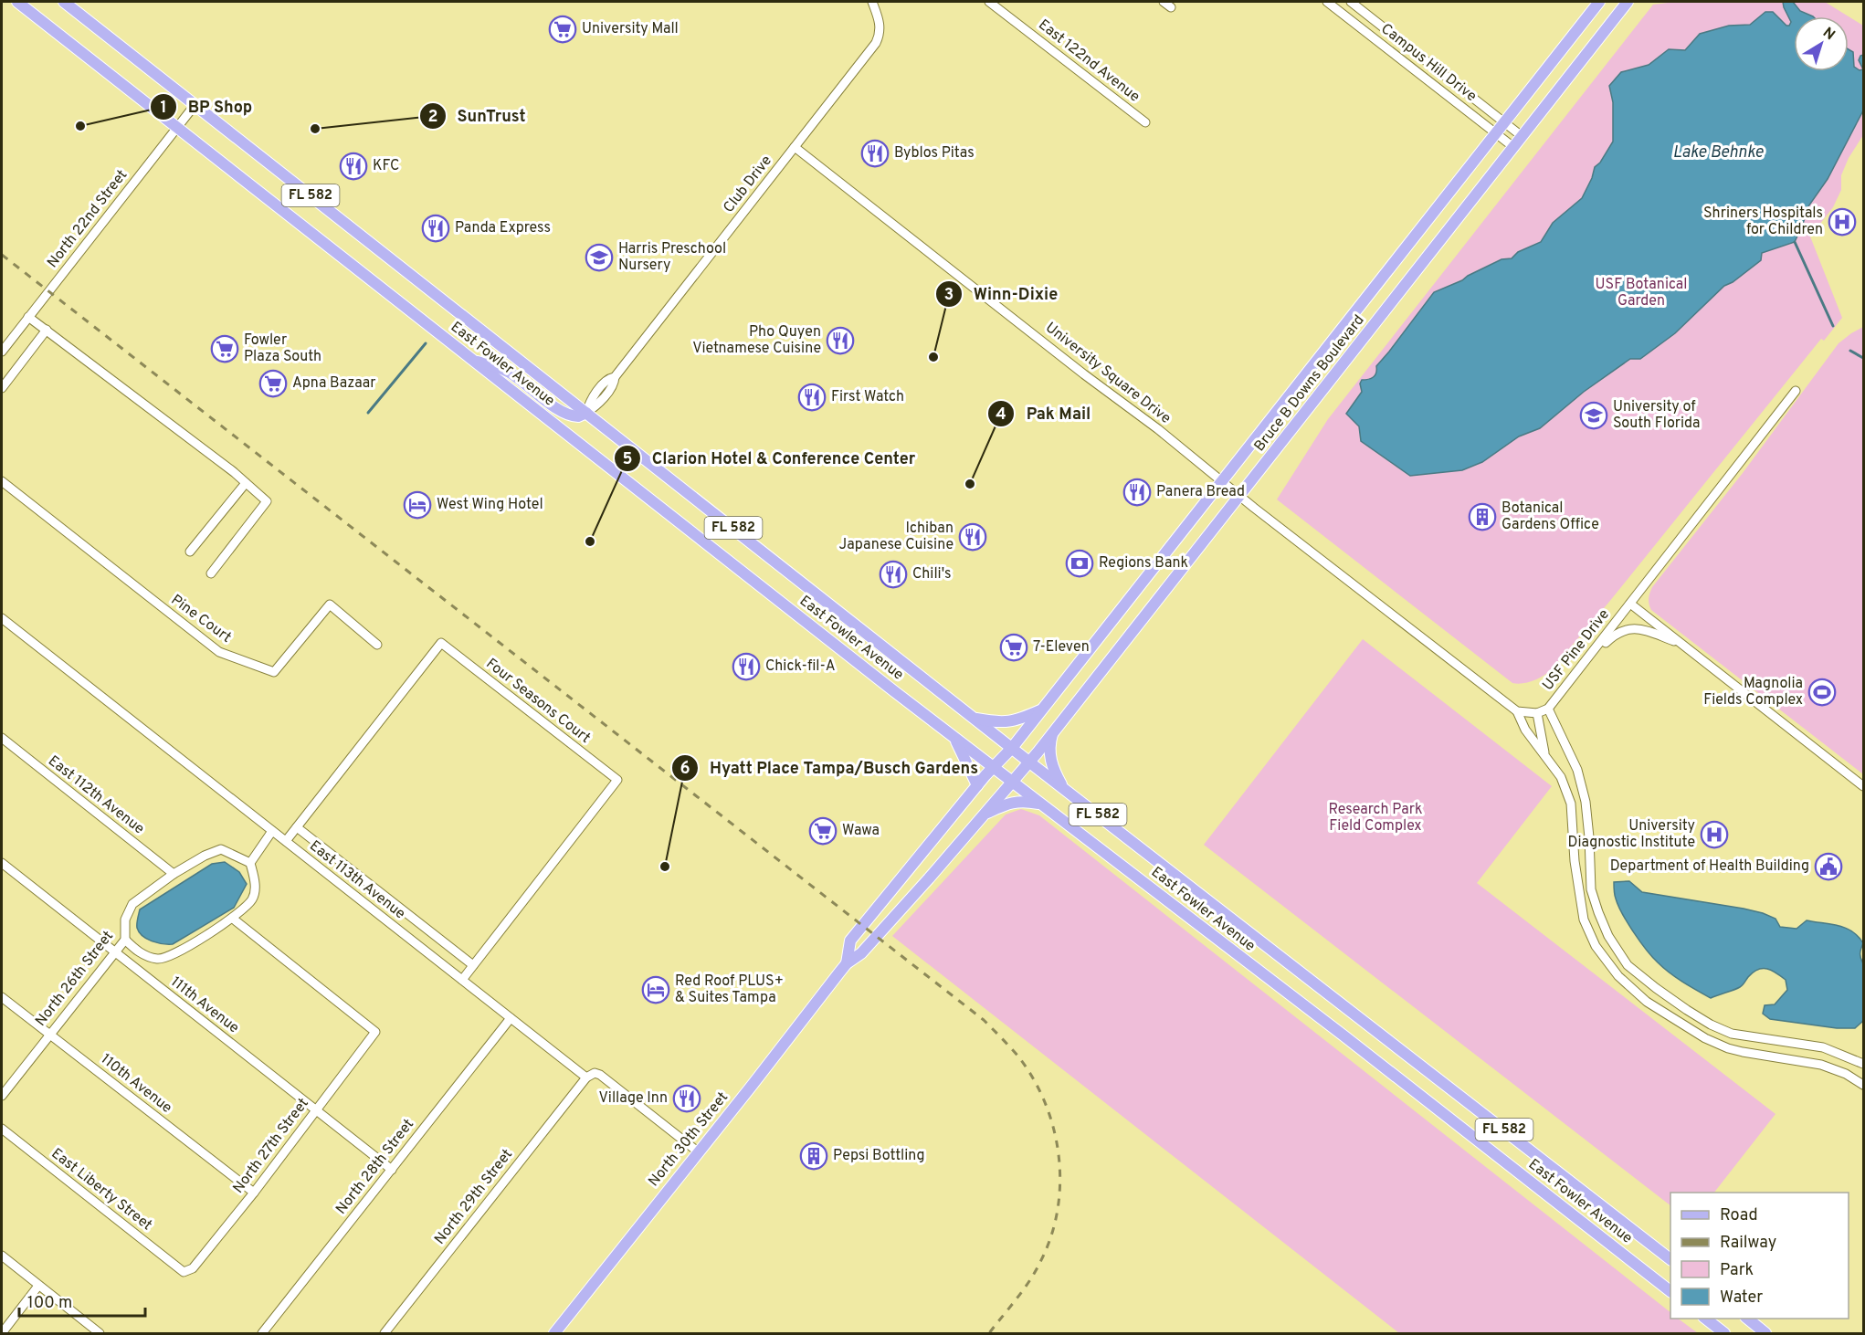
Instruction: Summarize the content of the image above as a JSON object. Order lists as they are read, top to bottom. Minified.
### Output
{"streets":{"main road":["FL 582","East Fowler Avenue","Bruce B Downs Boulevard","North 30th Street"],"street":["East 122nd Avenue","Campus Hill Drive","Club Drive","North 22nd Street","University Square Drive","Pine Court","USF Pine Drive","Four Seasons Court","East 112th Avenue","East 113th Avenue","North 26th Street","111th Avenue","110th Avenue","North 27th Street","North 28th Street","East Liberty Street","North 29th Street"]},"crossings":[["Campus Hill Drive","Bruce B Downs Boulevard"],["Club Drive","East Fowler Avenue"],["Club Drive","University Square Drive"],["North 22nd Street","East Fowler Avenue"],["East Fowler Avenue","Bruce B Downs Boulevard"],["East Fowler Avenue","North 30th Street"],["University Square Drive","Bruce B Downs Boulevard"],["Bruce B Downs Boulevard","North 30th Street"],["Four Seasons Court","East 113th Avenue"],["East 112th Avenue","North 26th Street"],["East 113th Avenue","North 30th Street"],["East 113th Avenue","North 28th Street"],["East 113th Avenue","North 29th Street"],["North 26th Street","111th Avenue"],["North 26th Street","110th Avenue"],["111th Avenue","North 27th Street"],["111th Avenue","North 28th Street"],["110th Avenue","North 27th Street"],["North 27th Street","East Liberty Street"]],"water":["Lake Behnke"],"parks":["USF Botanical Garden","Research Park Field Complex"],"places":{"supermarket":["University Mall","Fowler Plaza South","Apna Bazaar","7-Eleven","Wawa"],"other":["BP Shop","SunTrust","Winn-Dixie","Pak Mail","Clarion Hotel & Conference Center","Hyatt Place Tampa/Busch Gardens"],"restaurant":["Byblos Pitas","KFC","Panda Express","Pho Quyen Vietnamese Cuisine","First Watch","Panera Bread","Ichiban Japanese Cuisine","Chili's","Chick-fil-A","Village Inn"],"hospital":["Shriners Hospitals for Children","University Diagnostic Institute"],"school or university":["Harris Preschool Nursery","University of South Florida"],"hotel":["West Wing Hotel","Red Roof PLUS+ & Suites Tampa"],"building":["Botanical Gardens Office","Pepsi Bottling"],"bank":["Regions Bank"],"sports":["Magnolia Fields Complex"],"public building":["Department of Health Building"]},"legend":["Road","Railway","Park","Water"],"scale_bar":"100 m","north":"top right"}
